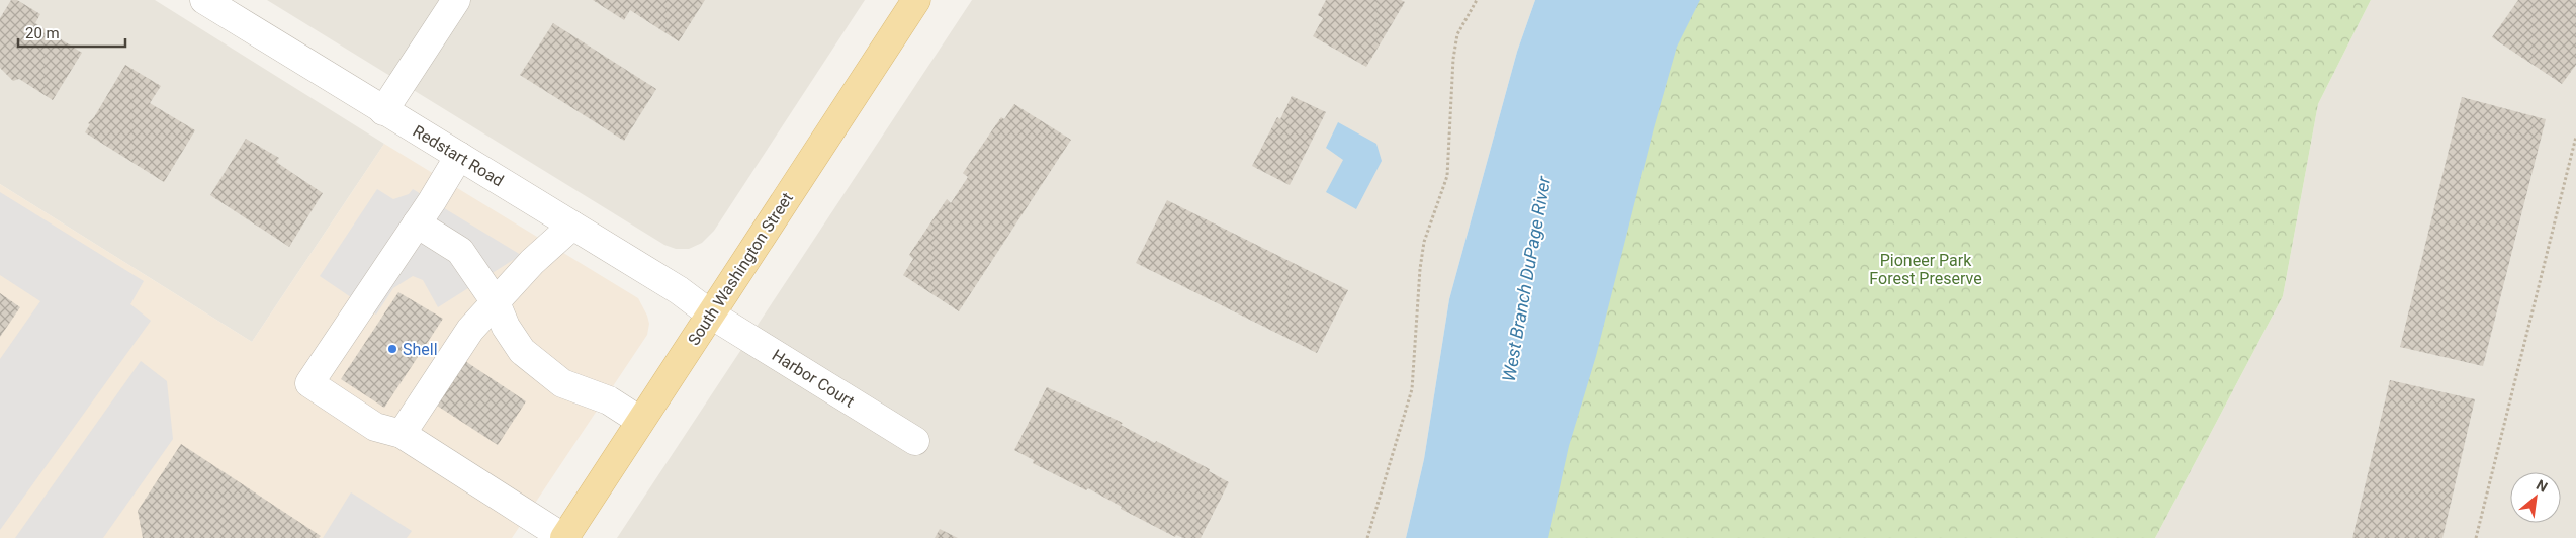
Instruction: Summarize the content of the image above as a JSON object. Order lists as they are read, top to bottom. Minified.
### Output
{"streets":{"main road":["South Washington Street"],"street":["Redstart Road","Harbor Court"]},"crossings":[["Redstart Road","South Washington Street"],["Redstart Road","Harbor Court"],["South Washington Street","Harbor Court"]],"water":["West Branch DuPage River"],"parks":["Pioneer Park Forest Preserve"],"places":["Shell"],"scale_bar":"20 m","north":"top right"}
